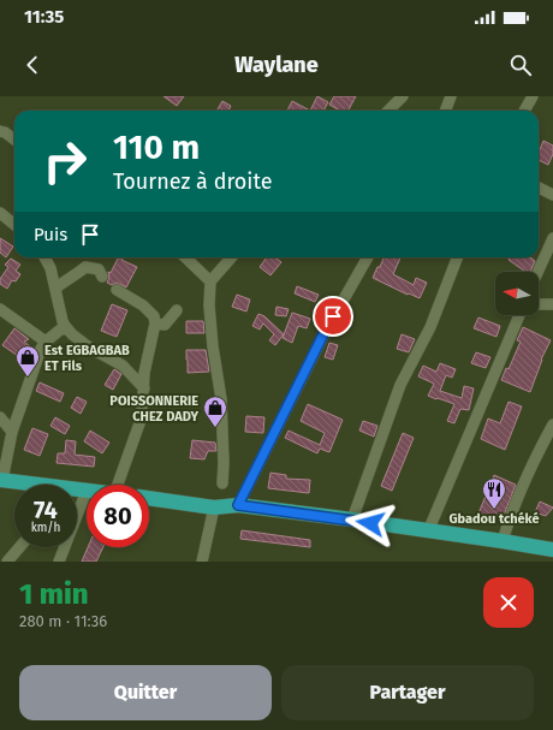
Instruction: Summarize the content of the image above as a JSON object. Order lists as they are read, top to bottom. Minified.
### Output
{"places":{"shop":["Est EGBAGBAB ET Fils","POISSONNERIE CHEZ DADY"],"restaurant":["Gbadou tchéké"]},"north":"left","page":{"status":"11:35","header":"Waylane","turn":["110 m","Tournez à droite"],"then":"Puis","speed":"74 km/h","limit":"80","heading":["1 min","280 m · 11:36"],"buttons":["Quitter","Partager"]}}
